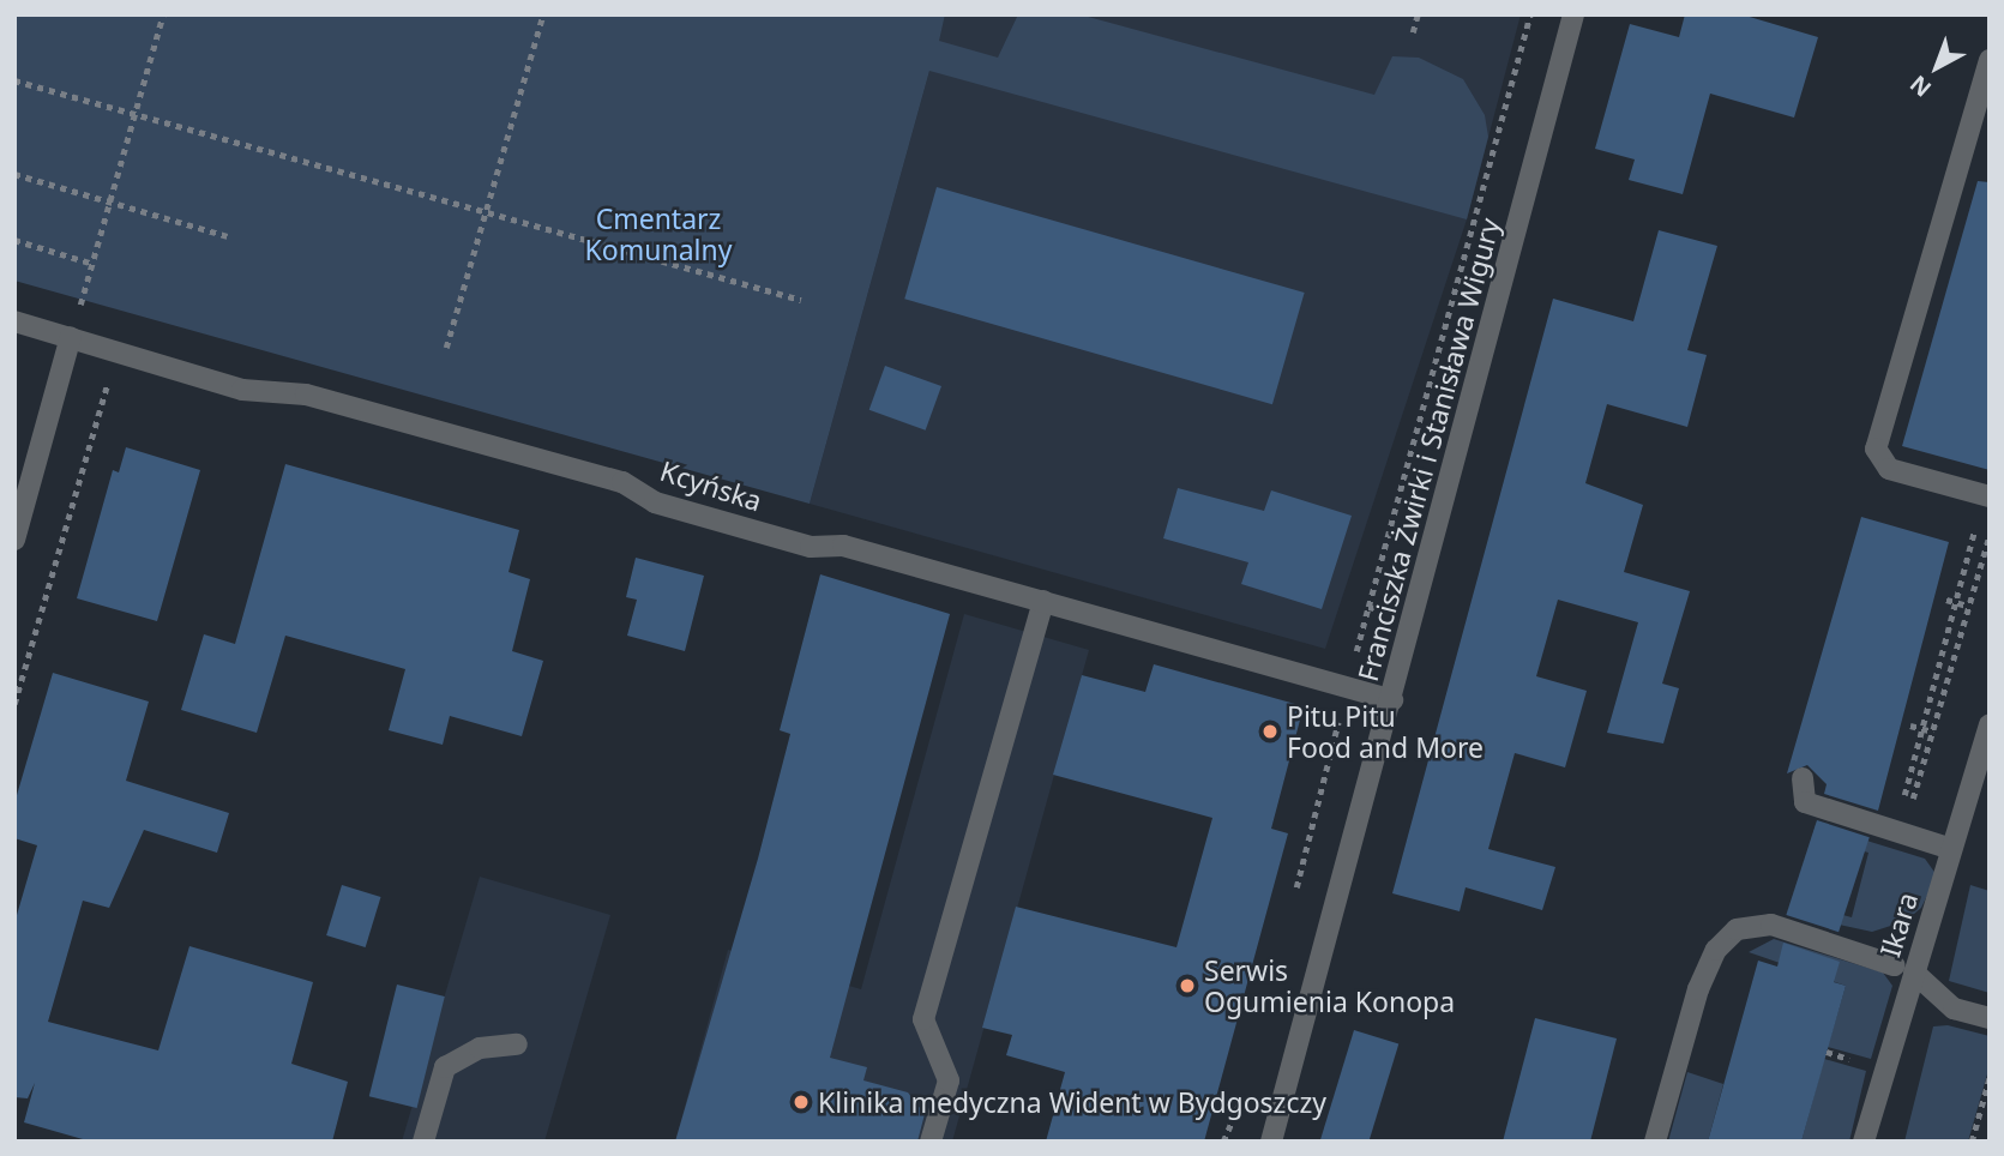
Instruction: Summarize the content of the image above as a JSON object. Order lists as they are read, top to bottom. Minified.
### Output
{"streets":{"street":["Franciszka Żwirki i Stanisława Wigury","Kcyńska","Ikara"]},"crossings":[["Franciszka Żwirki i Stanisława Wigury","Kcyńska"]],"parks":["Cmentarz Komunalny"],"places":["Pitu Pitu Food and More","Serwis Ogumienia Konopa","Klinika medyczna Wident w Bydgoszczy"],"north":"bottom left"}
